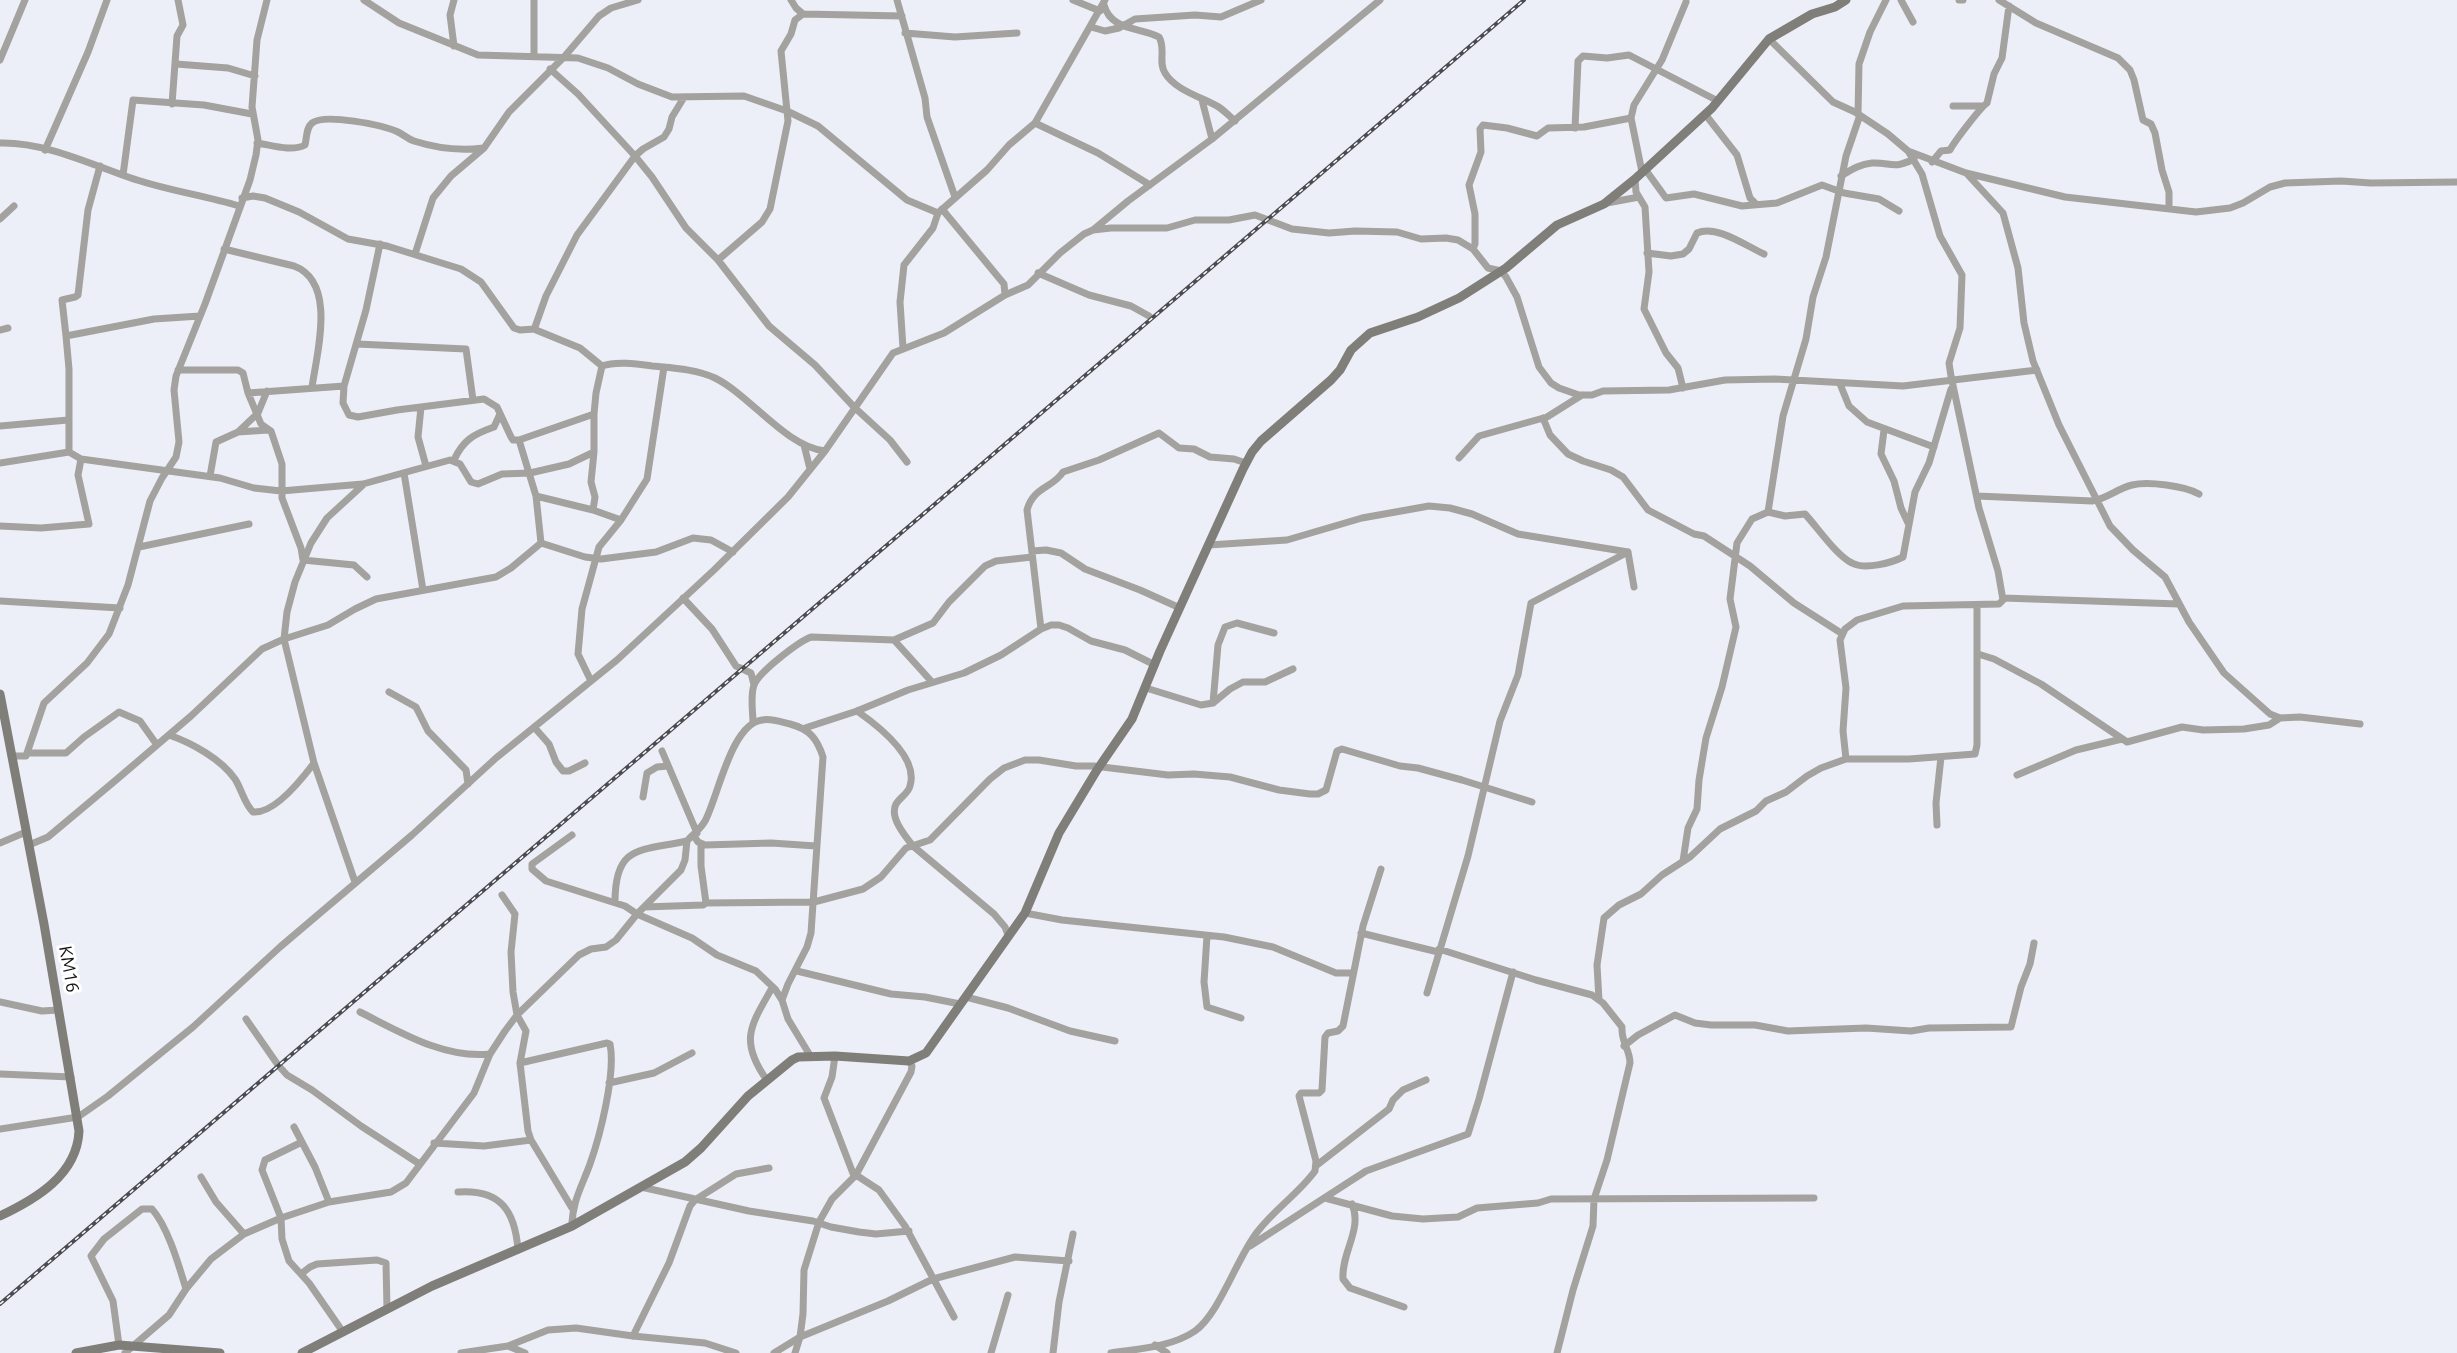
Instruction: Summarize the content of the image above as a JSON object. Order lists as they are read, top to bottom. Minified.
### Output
{"streets":{"street":["KM16"]}}
